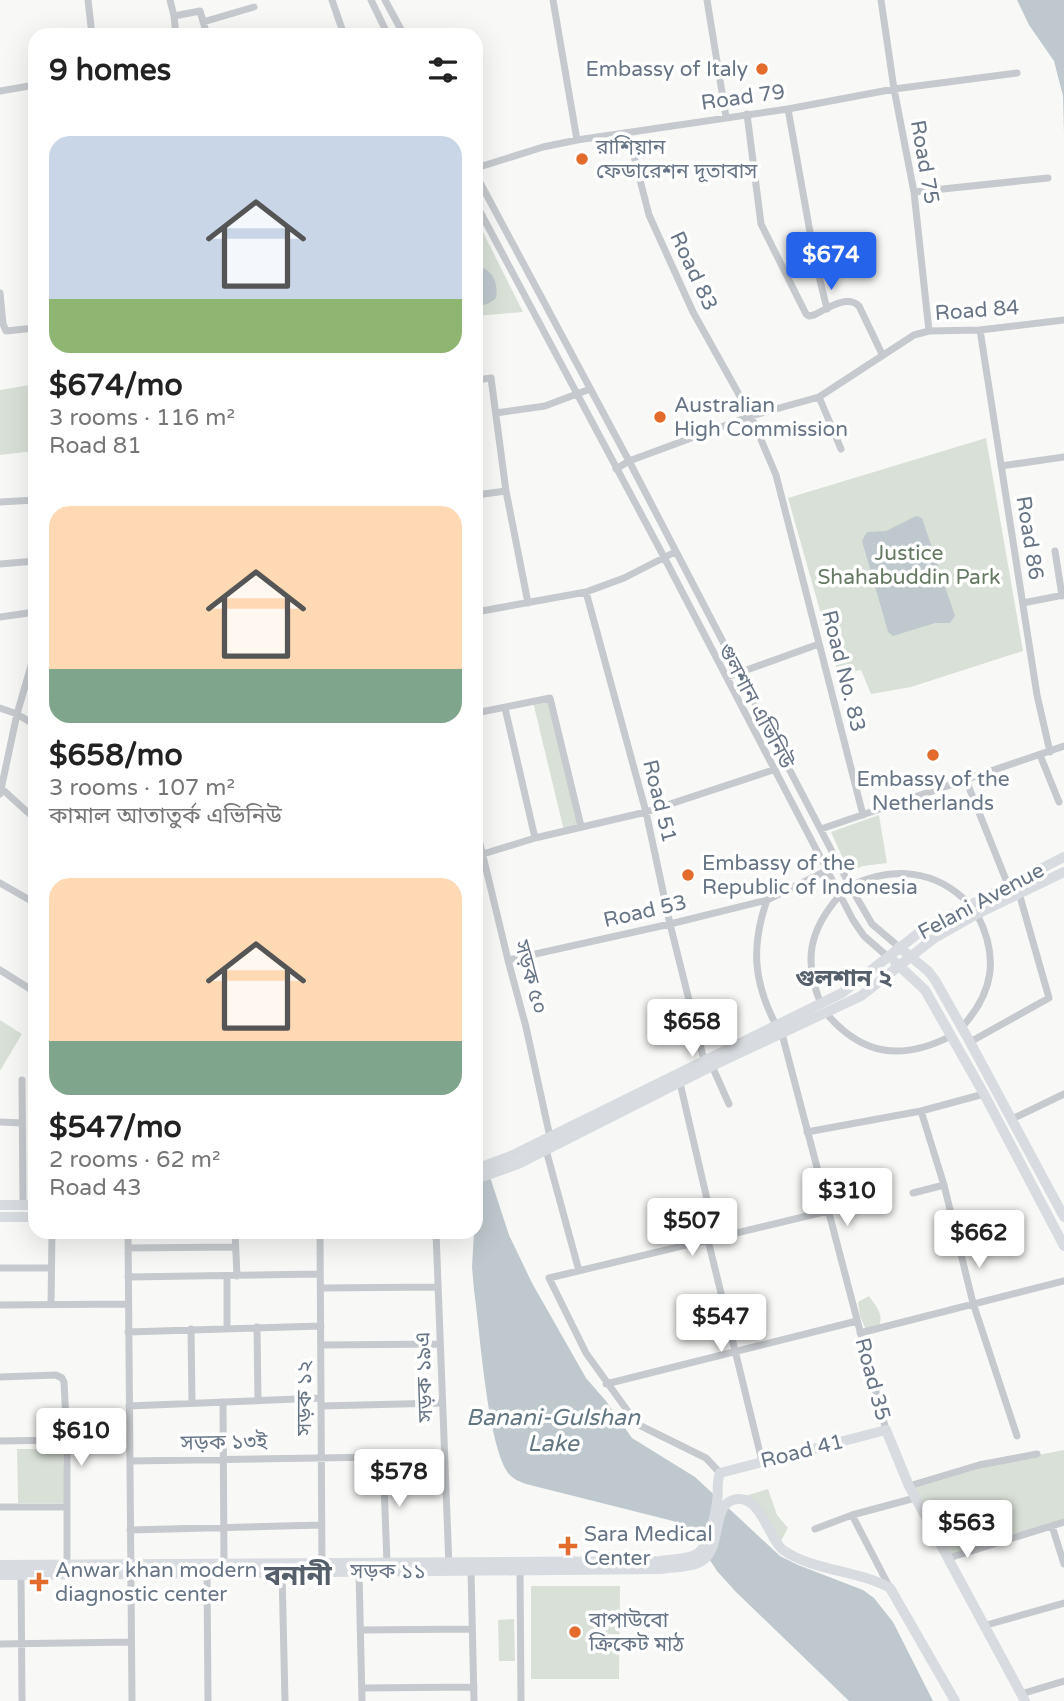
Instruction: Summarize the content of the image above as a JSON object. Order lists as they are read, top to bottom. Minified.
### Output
{"streets":{"main road":["গুলশান এভিনিউ","Felani Avenue","Road 35","Road 41","সড়ক ১১"],"street":["Road 79","Road 75","Road 83","Road 84","Road 86","Road No. 83","Road 51","Road 53","সড়ক ৫০","সড়ক ১৯এ","সড়ক ১২","সড়ক ১৩ই"]},"crossings":[["Road 79","Road 75"],["Road 79","Road 83"],["Road 75","Road 84"],["Road 83","Road 84"],["Road 83","Road No. 83"],["Road 84","Road 86"],["Road 84","Road No. 83"],["Road 84","গুলশান এভিনিউ"],["গুলশান এভিনিউ","Felani Avenue"],["গুলশান এভিনিউ","Road 53"],["Road 51","Road 53"],["Road 53","সড়ক ৫০"],["সড়ক ১৯এ","সড়ক ১৩ই"],["সড়ক ১৯এ","সড়ক ১১"],["Road 35","Road 41"],["সড়ক ১২","সড়ক ১৩ই"],["সড়ক ১২","সড়ক ১১"]],"districts":["গুলশান ২","বনানী"],"water":["Banani-Gulshan Lake"],"parks":["Justice Shahabuddin Park"],"places":{"other":["Embassy of Italy","রাশিয়ান ফেডারেশন দূতাবাস","Australian High Commission","Embassy of the Netherlands","Embassy of the Republic of Indonesia","বাপাউবো ক্রিকেট মাঠ"],"health":["Sara Medical Center","Anwar khan modern diagnostic center"]},"page":{"heading":"9 homes","list":[{"name":"$674/mo","note":"3 rooms · 116 m² · Road 81"},{"name":"$658/mo","note":"3 rooms · 107 m² · কামাল আতাতুর্ক এভিনিউ"},{"name":"$547/mo","note":"2 rooms · 62 m² · Road 43"}],"price":["$674","$658","$310","$507","$662","$547","$610","$578","$563"]}}
